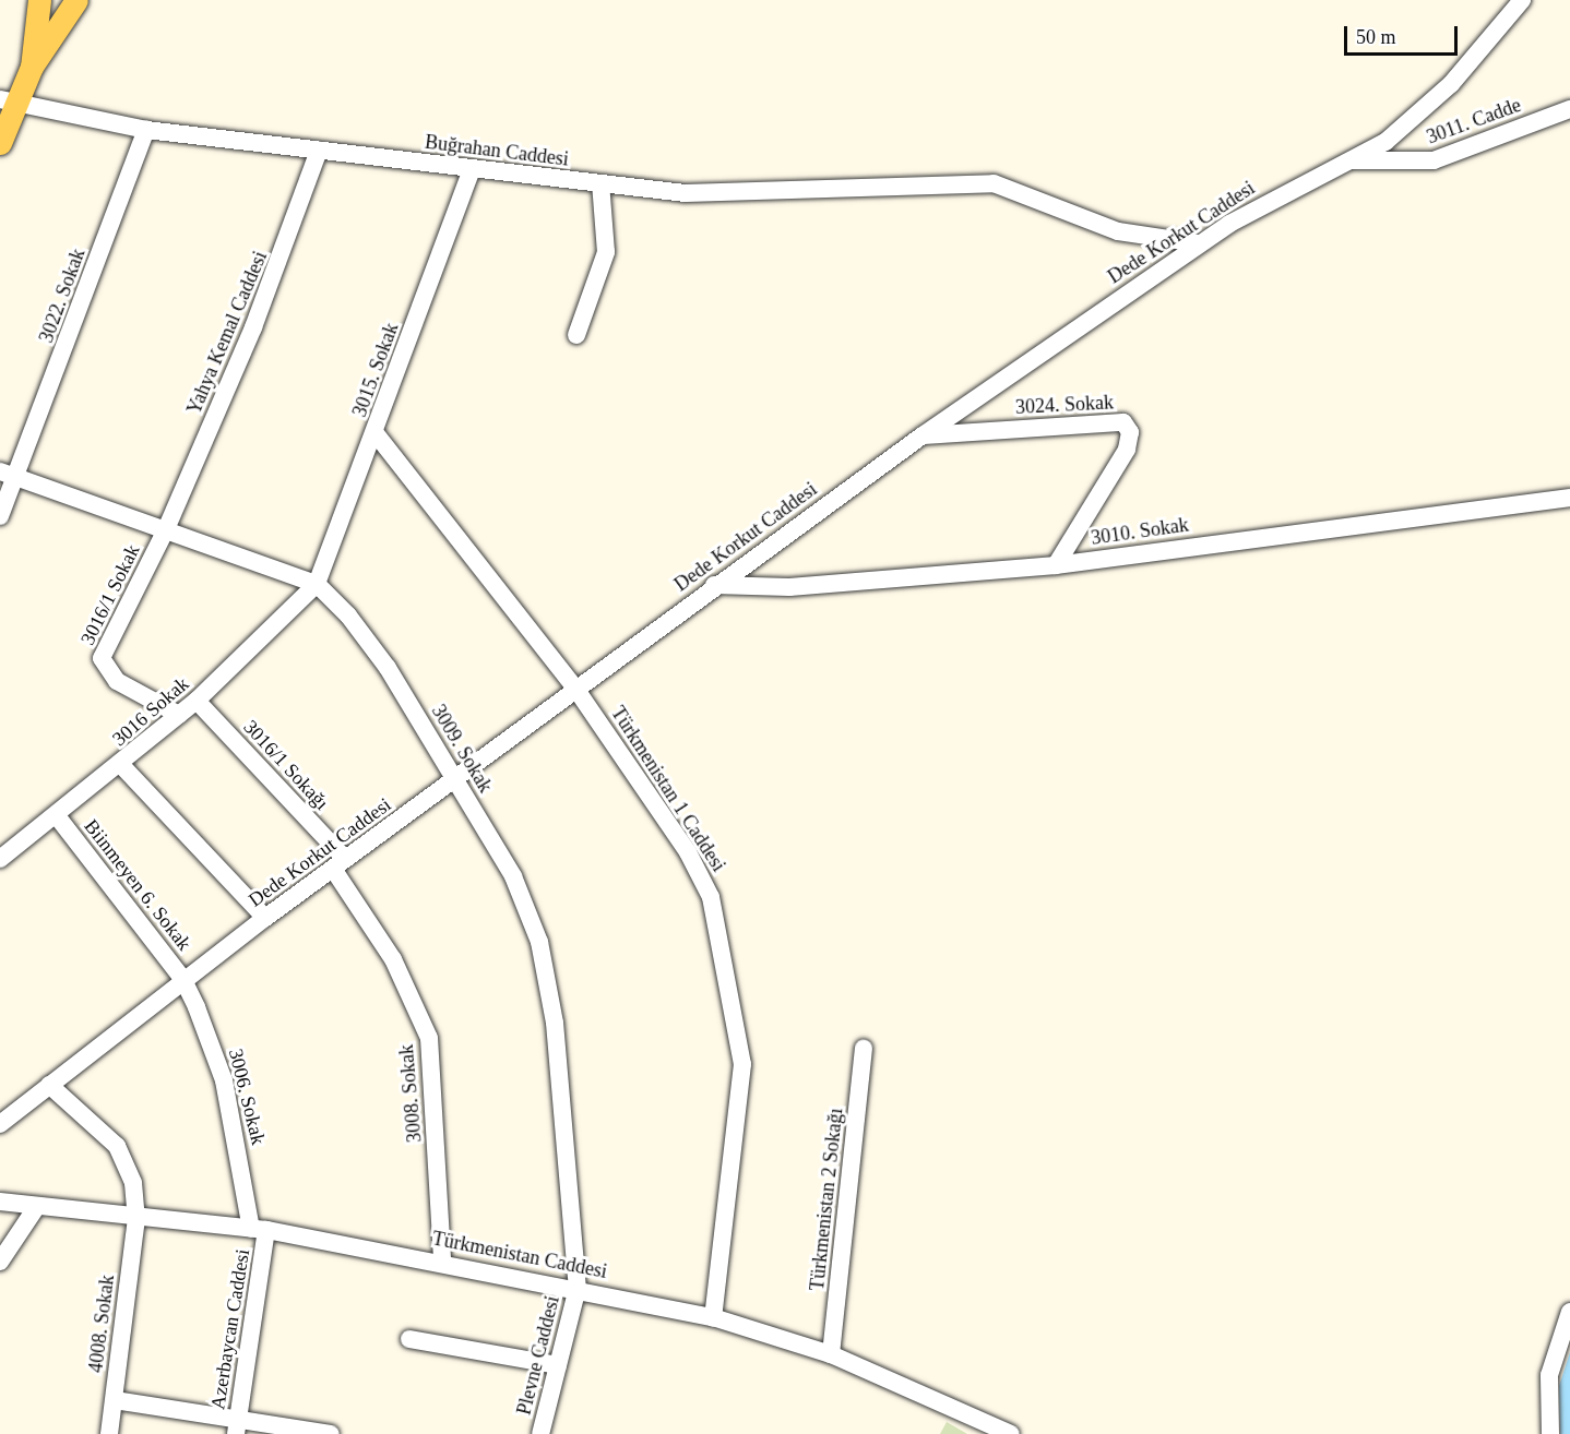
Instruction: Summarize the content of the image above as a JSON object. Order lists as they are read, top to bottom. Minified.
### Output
{"streets":{"street":["3011. Cadde","Buğrahan Caddesi","Dede Korkut Caddesi","3022. Sokak","Yahya Kemal Caddesi","3015. Sokak","3024. Sokak","3010. Sokak","3016/1 Sokak","3016 Sokak","3009. Sokak","3016/1 Sokağı","Türkmenistan 1 Caddesi","Biinmeyen 6. Sokak","3008. Sokak","3006. Sokak","Türkmenistan 2 Sokağı","Türkmenistan Caddesi","4008. Sokak","Azerbaycan Caddesi","Plevne Caddesi"]},"crossings":[["3011. Cadde","Dede Korkut Caddesi"],["Buğrahan Caddesi","Dede Korkut Caddesi"],["Buğrahan Caddesi","3022. Sokak"],["Buğrahan Caddesi","Yahya Kemal Caddesi"],["Buğrahan Caddesi","3015. Sokak"],["Dede Korkut Caddesi","3024. Sokak"],["Dede Korkut Caddesi","3010. Sokak"],["Dede Korkut Caddesi","3009. Sokak"],["Dede Korkut Caddesi","3016/1 Sokağı"],["Dede Korkut Caddesi","Türkmenistan 1 Caddesi"],["Dede Korkut Caddesi","Biinmeyen 6. Sokak"],["Dede Korkut Caddesi","3008. Sokak"],["Dede Korkut Caddesi","3006. Sokak"],["Dede Korkut Caddesi","4008. Sokak"],["3022. Sokak","3009. Sokak"],["Yahya Kemal Caddesi","3016/1 Sokak"],["Yahya Kemal Caddesi","3009. Sokak"],["3015. Sokak","3016 Sokak"],["3015. Sokak","3009. Sokak"],["3015. Sokak","Türkmenistan 1 Caddesi"],["3024. Sokak","3010. Sokak"],["3016/1 Sokak","3016 Sokak"],["3016/1 Sokak","3009. Sokak"],["3016 Sokak","3009. Sokak"],["3016 Sokak","3016/1 Sokağı"],["3016 Sokak","Biinmeyen 6. Sokak"],["3009. Sokak","Türkmenistan Caddesi"],["3009. Sokak","Plevne Caddesi"],["3016/1 Sokağı","3008. Sokak"],["Türkmenistan 1 Caddesi","Türkmenistan Caddesi"],["Biinmeyen 6. Sokak","3006. Sokak"],["3008. Sokak","Türkmenistan Caddesi"],["3006. Sokak","Türkmenistan Caddesi"],["3006. Sokak","Azerbaycan Caddesi"],["Türkmenistan 2 Sokağı","Türkmenistan Caddesi"],["Türkmenistan Caddesi","4008. Sokak"],["Türkmenistan Caddesi","Azerbaycan Caddesi"],["Türkmenistan Caddesi","Plevne Caddesi"]],"scale_bar":"50 m"}
